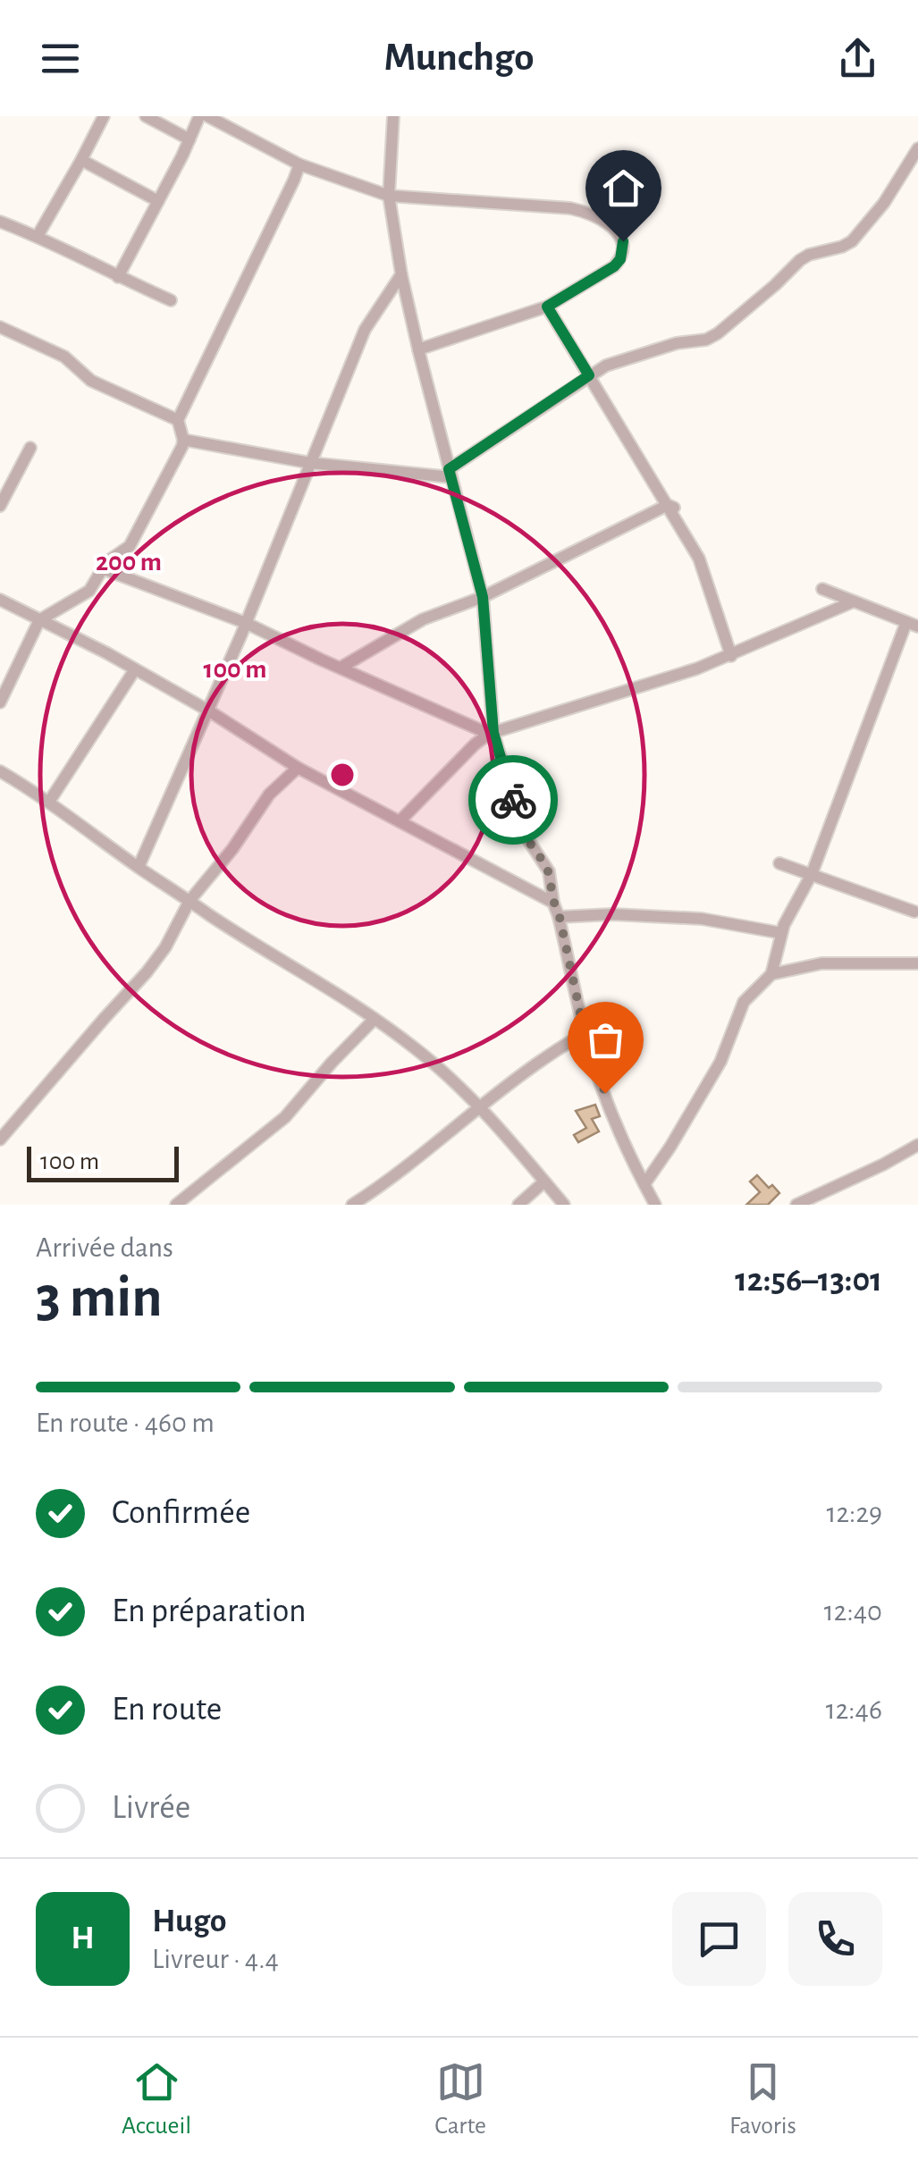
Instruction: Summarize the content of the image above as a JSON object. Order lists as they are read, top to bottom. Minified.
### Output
{"scale_bar":"100 m","page":{"header":"Munchgo","scale":"100 m","heading":["3 min","Arrivée dans","12:56–13:01"],"panel":["Hugo","Livreur · 4.4"],"bar":"En route · 460 m","list":[["Confirmée","12:29"],["En préparation","12:40"],["En route","12:46"],"Livrée"],"round":"H","tabs":["Accueil","Carte","Favoris"]},"rings":["200 m","100 m"]}
